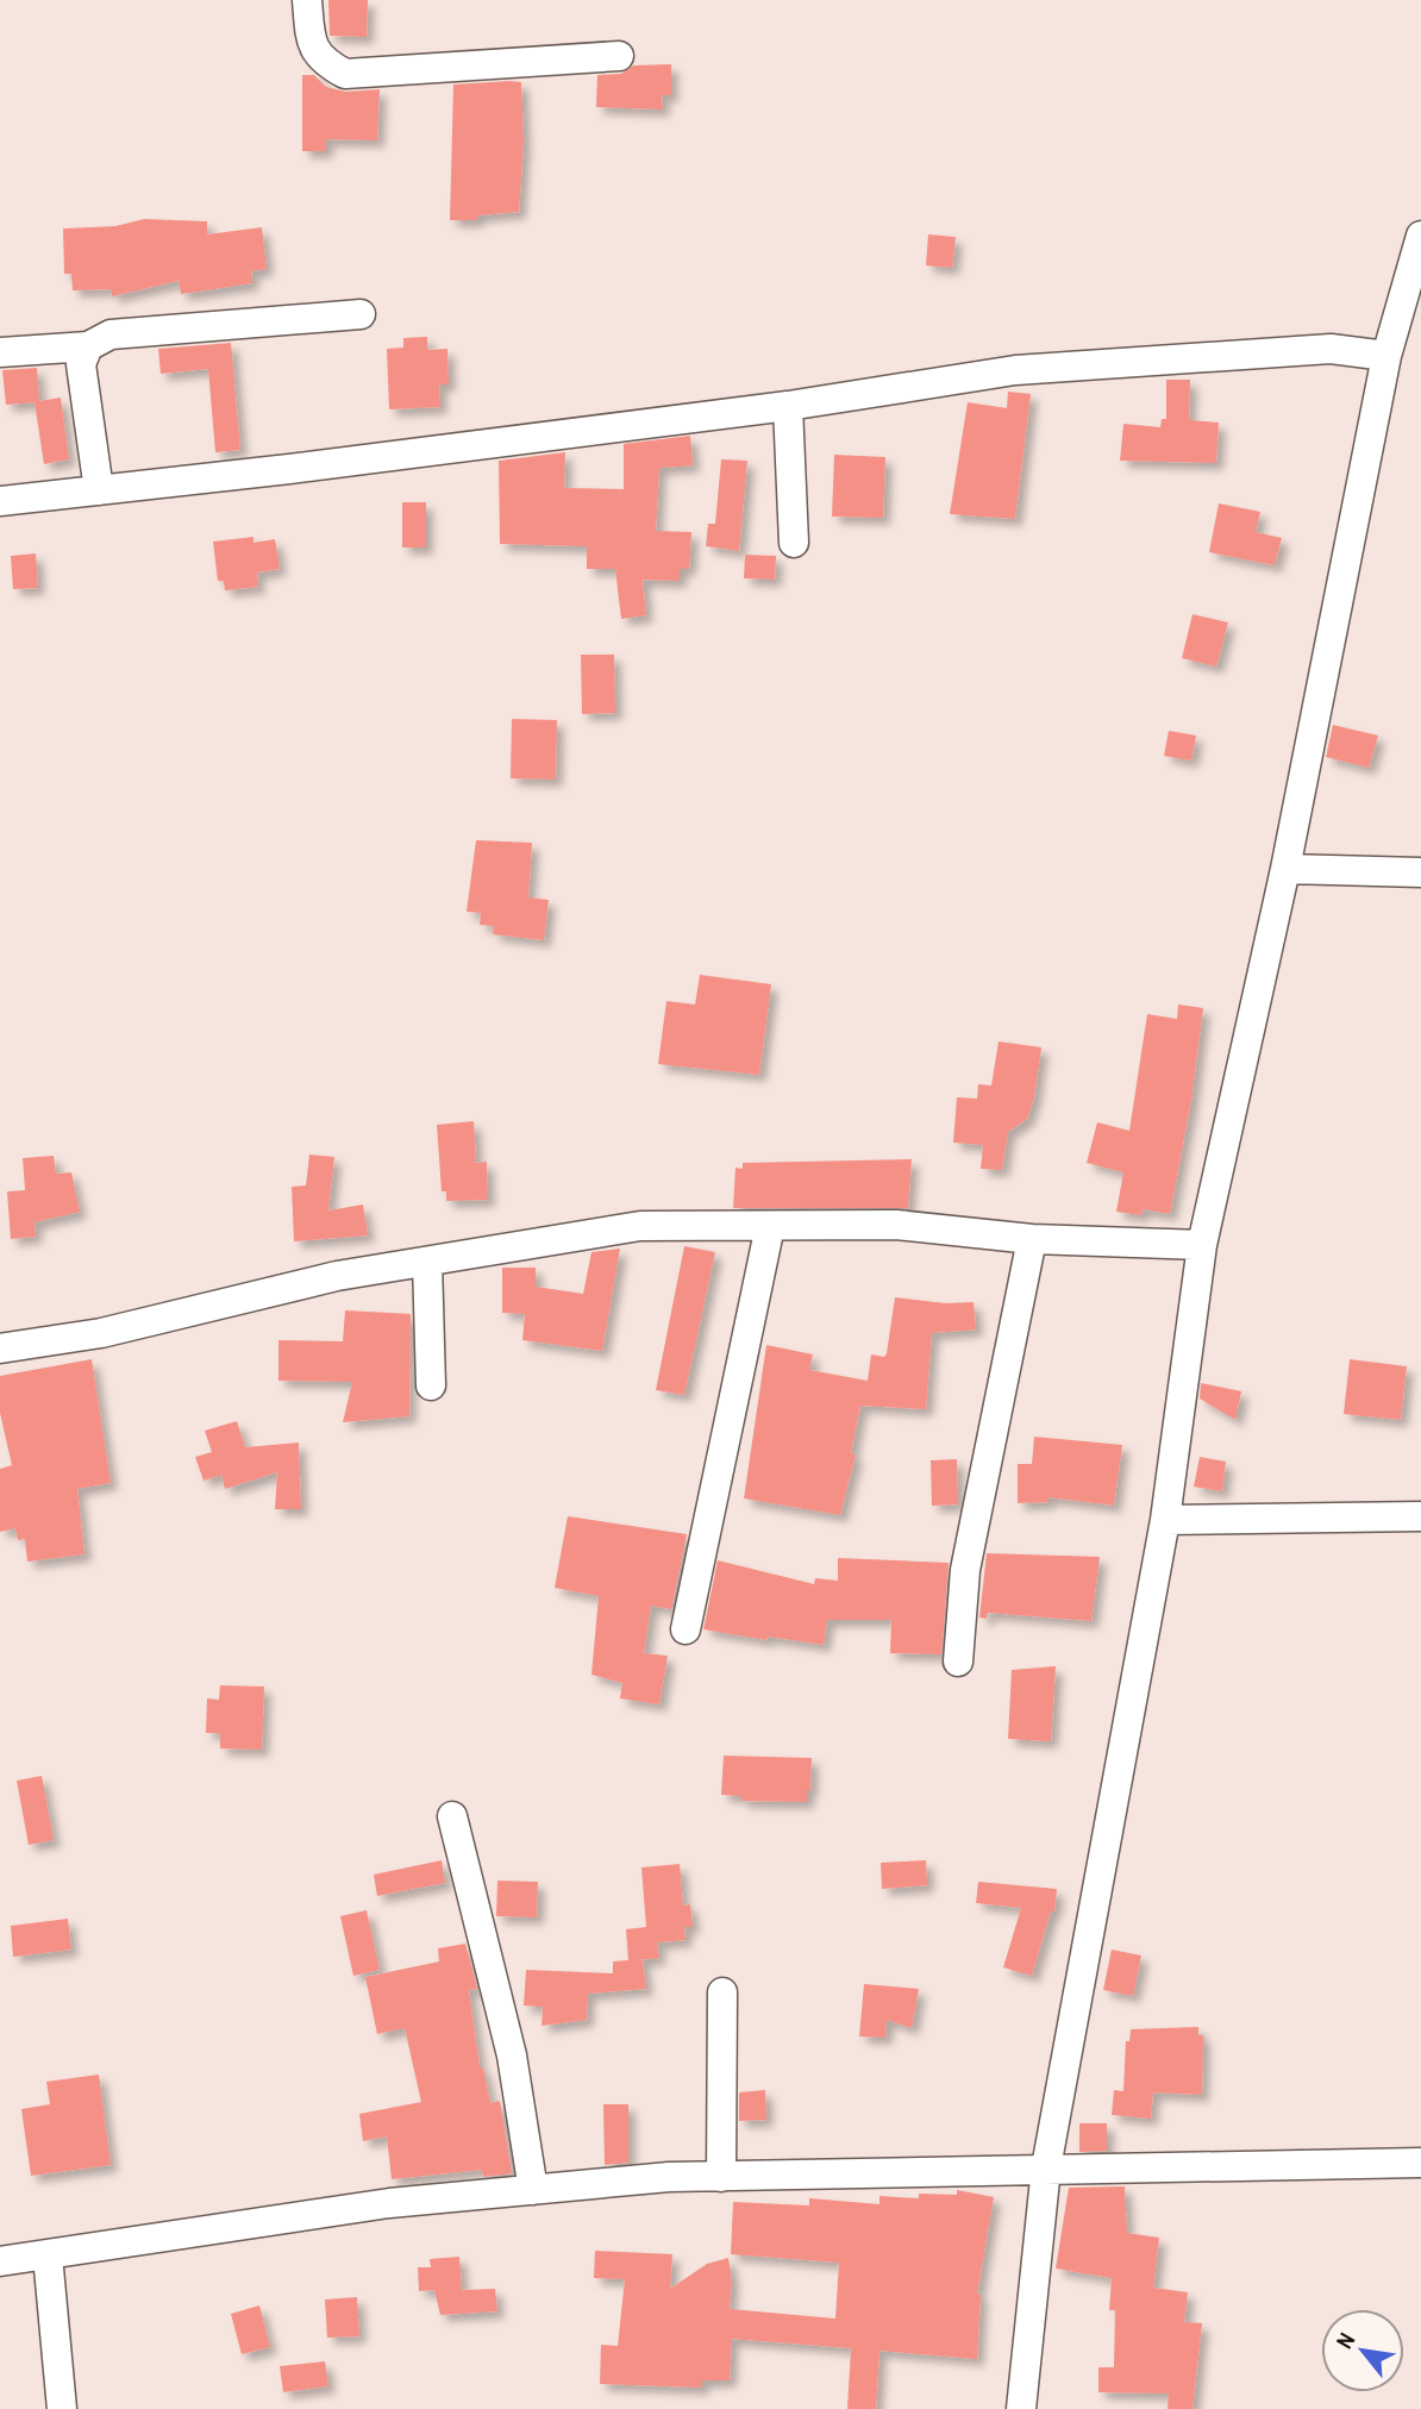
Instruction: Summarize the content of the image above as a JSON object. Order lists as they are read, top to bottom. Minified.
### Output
{"north":"top left"}
